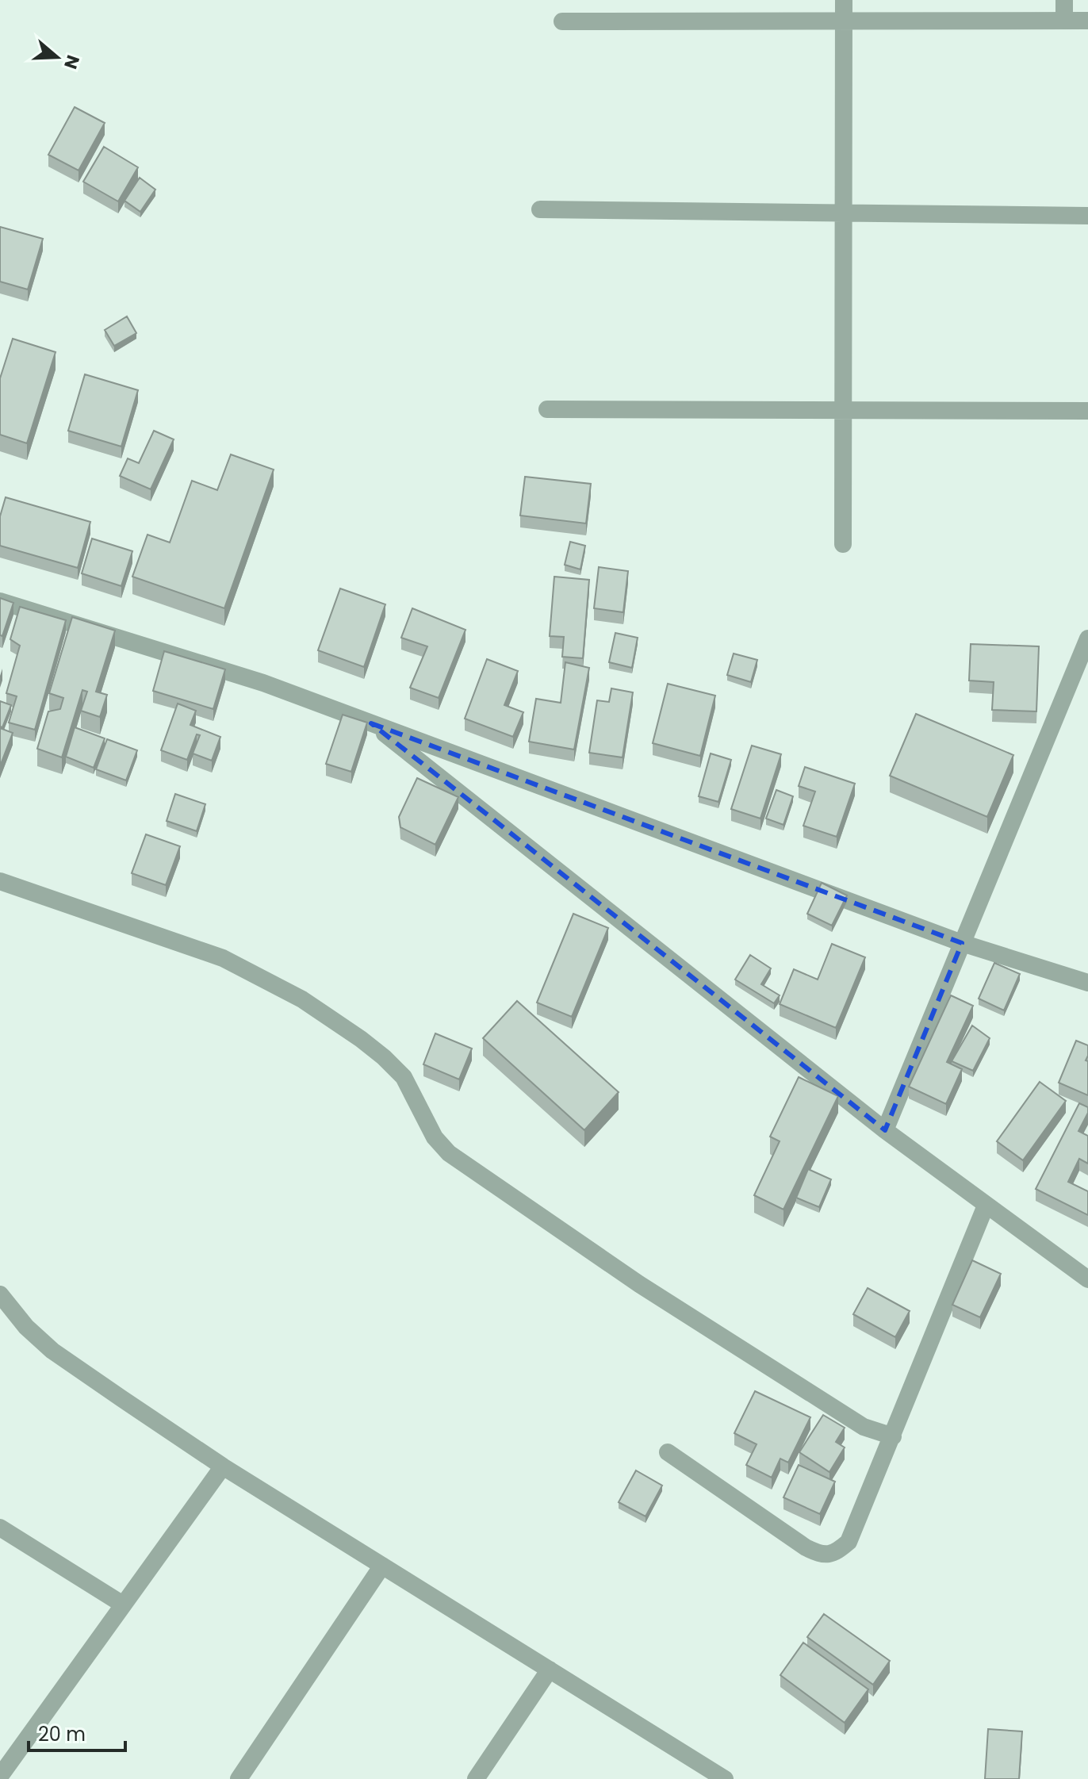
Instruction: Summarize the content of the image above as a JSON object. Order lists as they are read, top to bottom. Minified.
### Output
{"scale_bar":"20 m","north":"right"}
